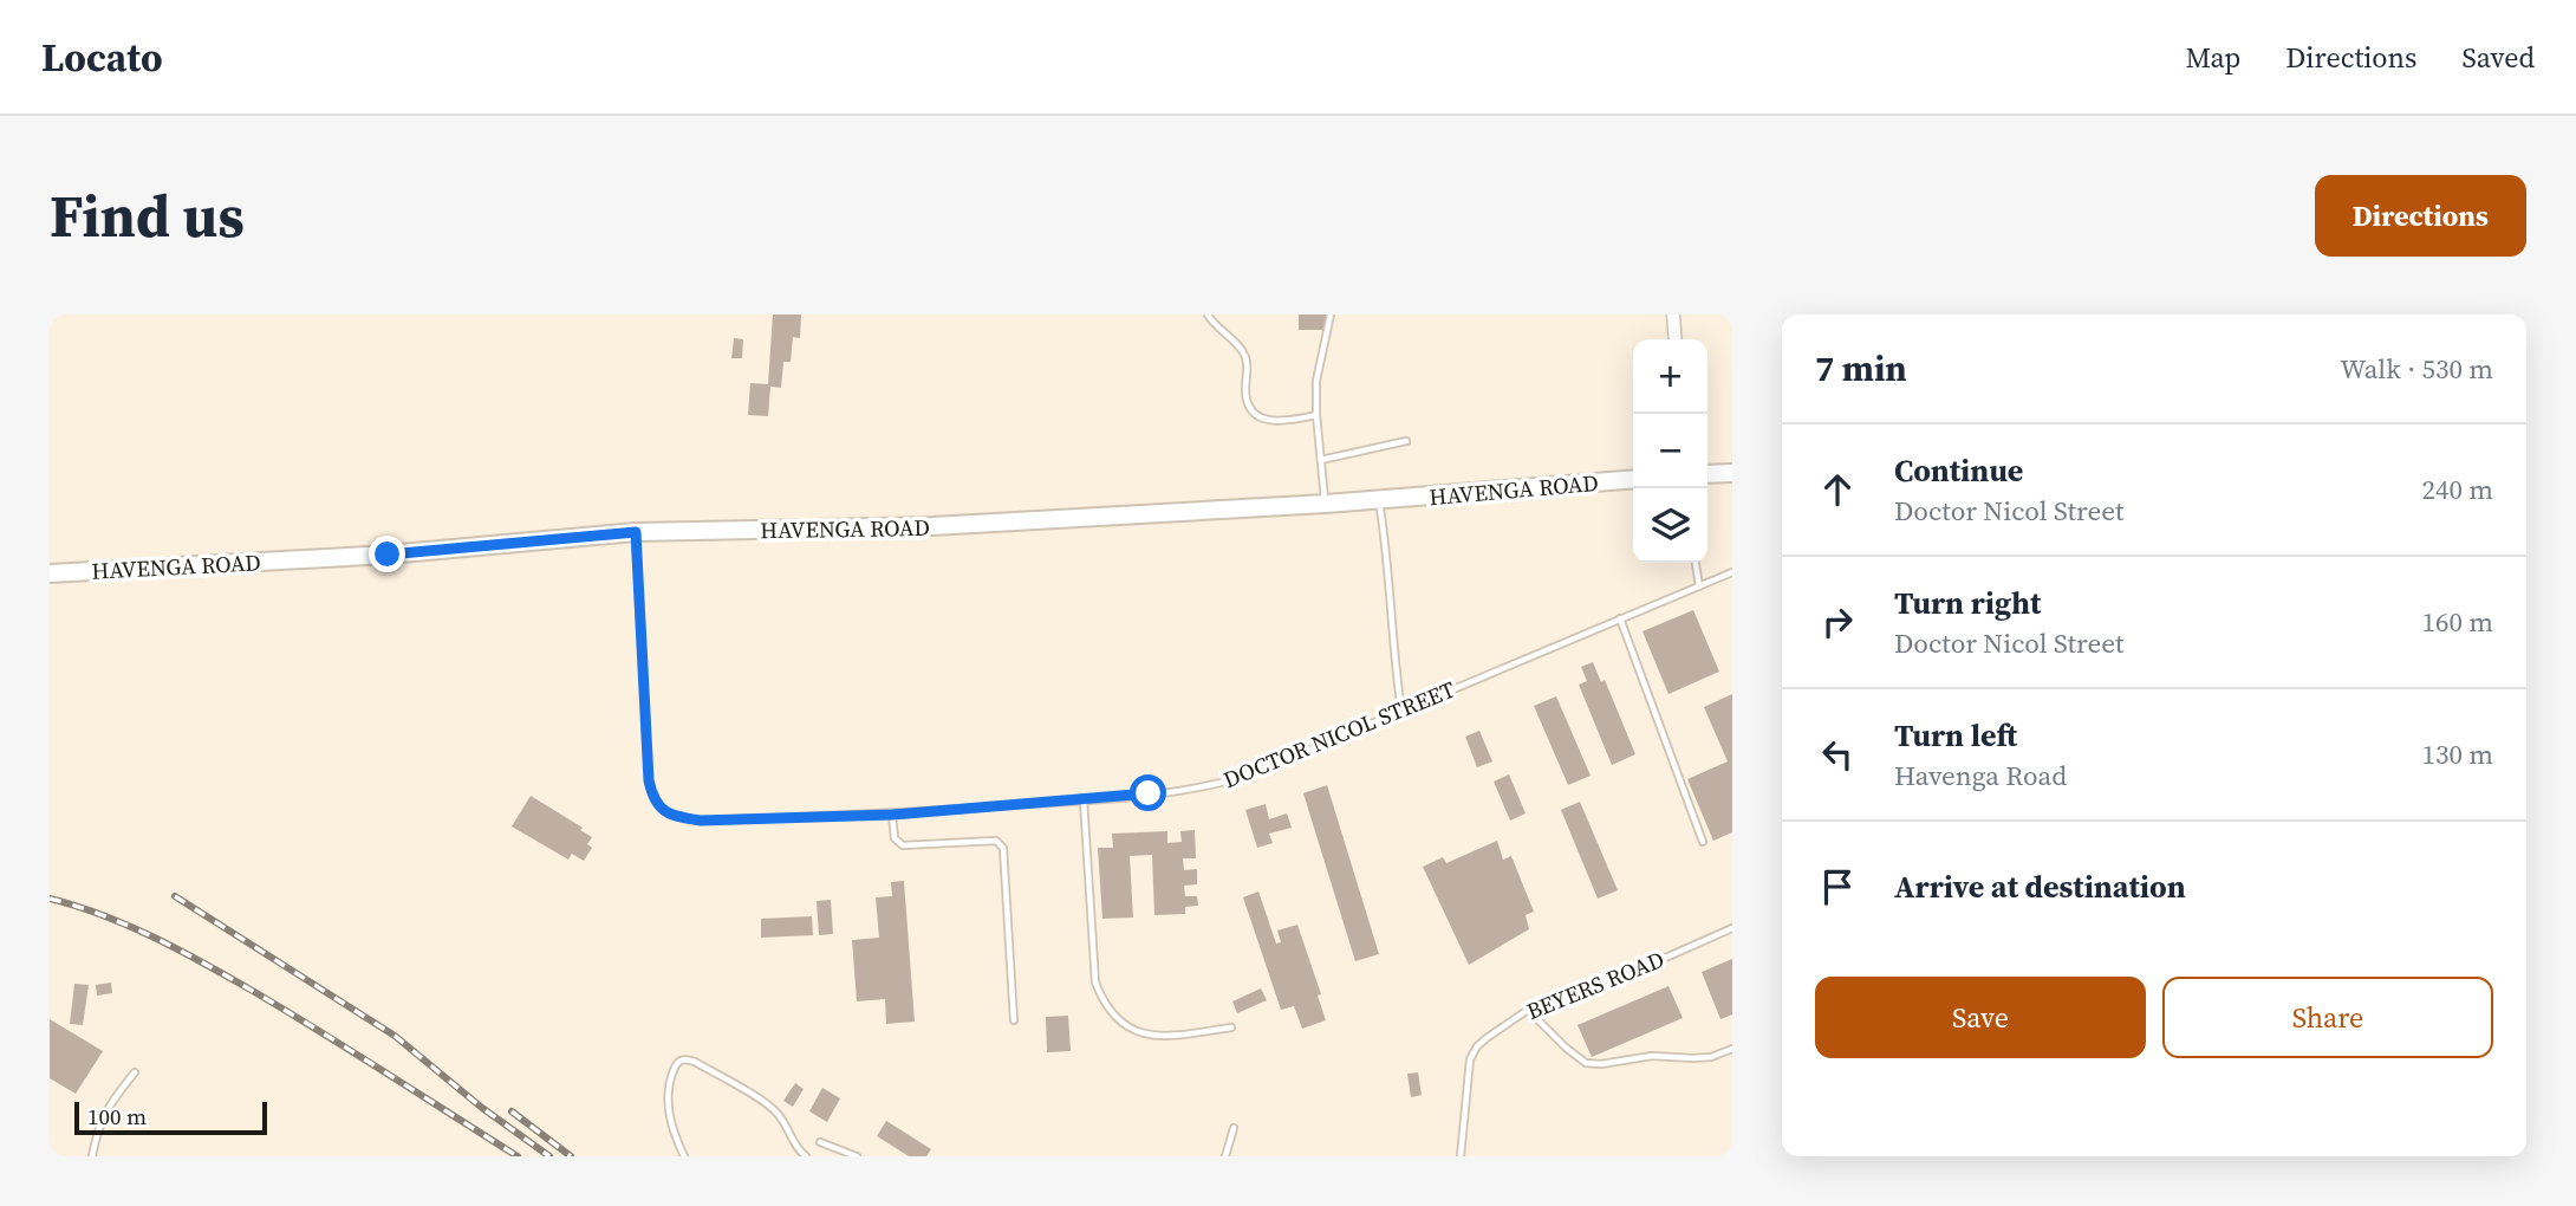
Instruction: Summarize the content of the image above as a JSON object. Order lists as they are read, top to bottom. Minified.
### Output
{"streets":{"street":["HAVENGA ROAD"],"lane":["DOCTOR NICOL STREET","BEYERS ROAD"]},"crossings":[["HAVENGA ROAD","DOCTOR NICOL STREET"]],"scale_bar":"100 m","page":{"header":"Locato","nav":["Map","Directions","Saved"],"buttons":["Directions",["Save","Share"]],"title":"Find us","heading":["7 min","Walk · 530 m"],"map_buttons":["+","−"],"list":[["Continue","Doctor Nicol Street","240 m"],["Turn right","Doctor Nicol Street","160 m"],["Turn left","Havenga Road","130 m"],"Arrive at destination"],"scale":"100 m"}}
